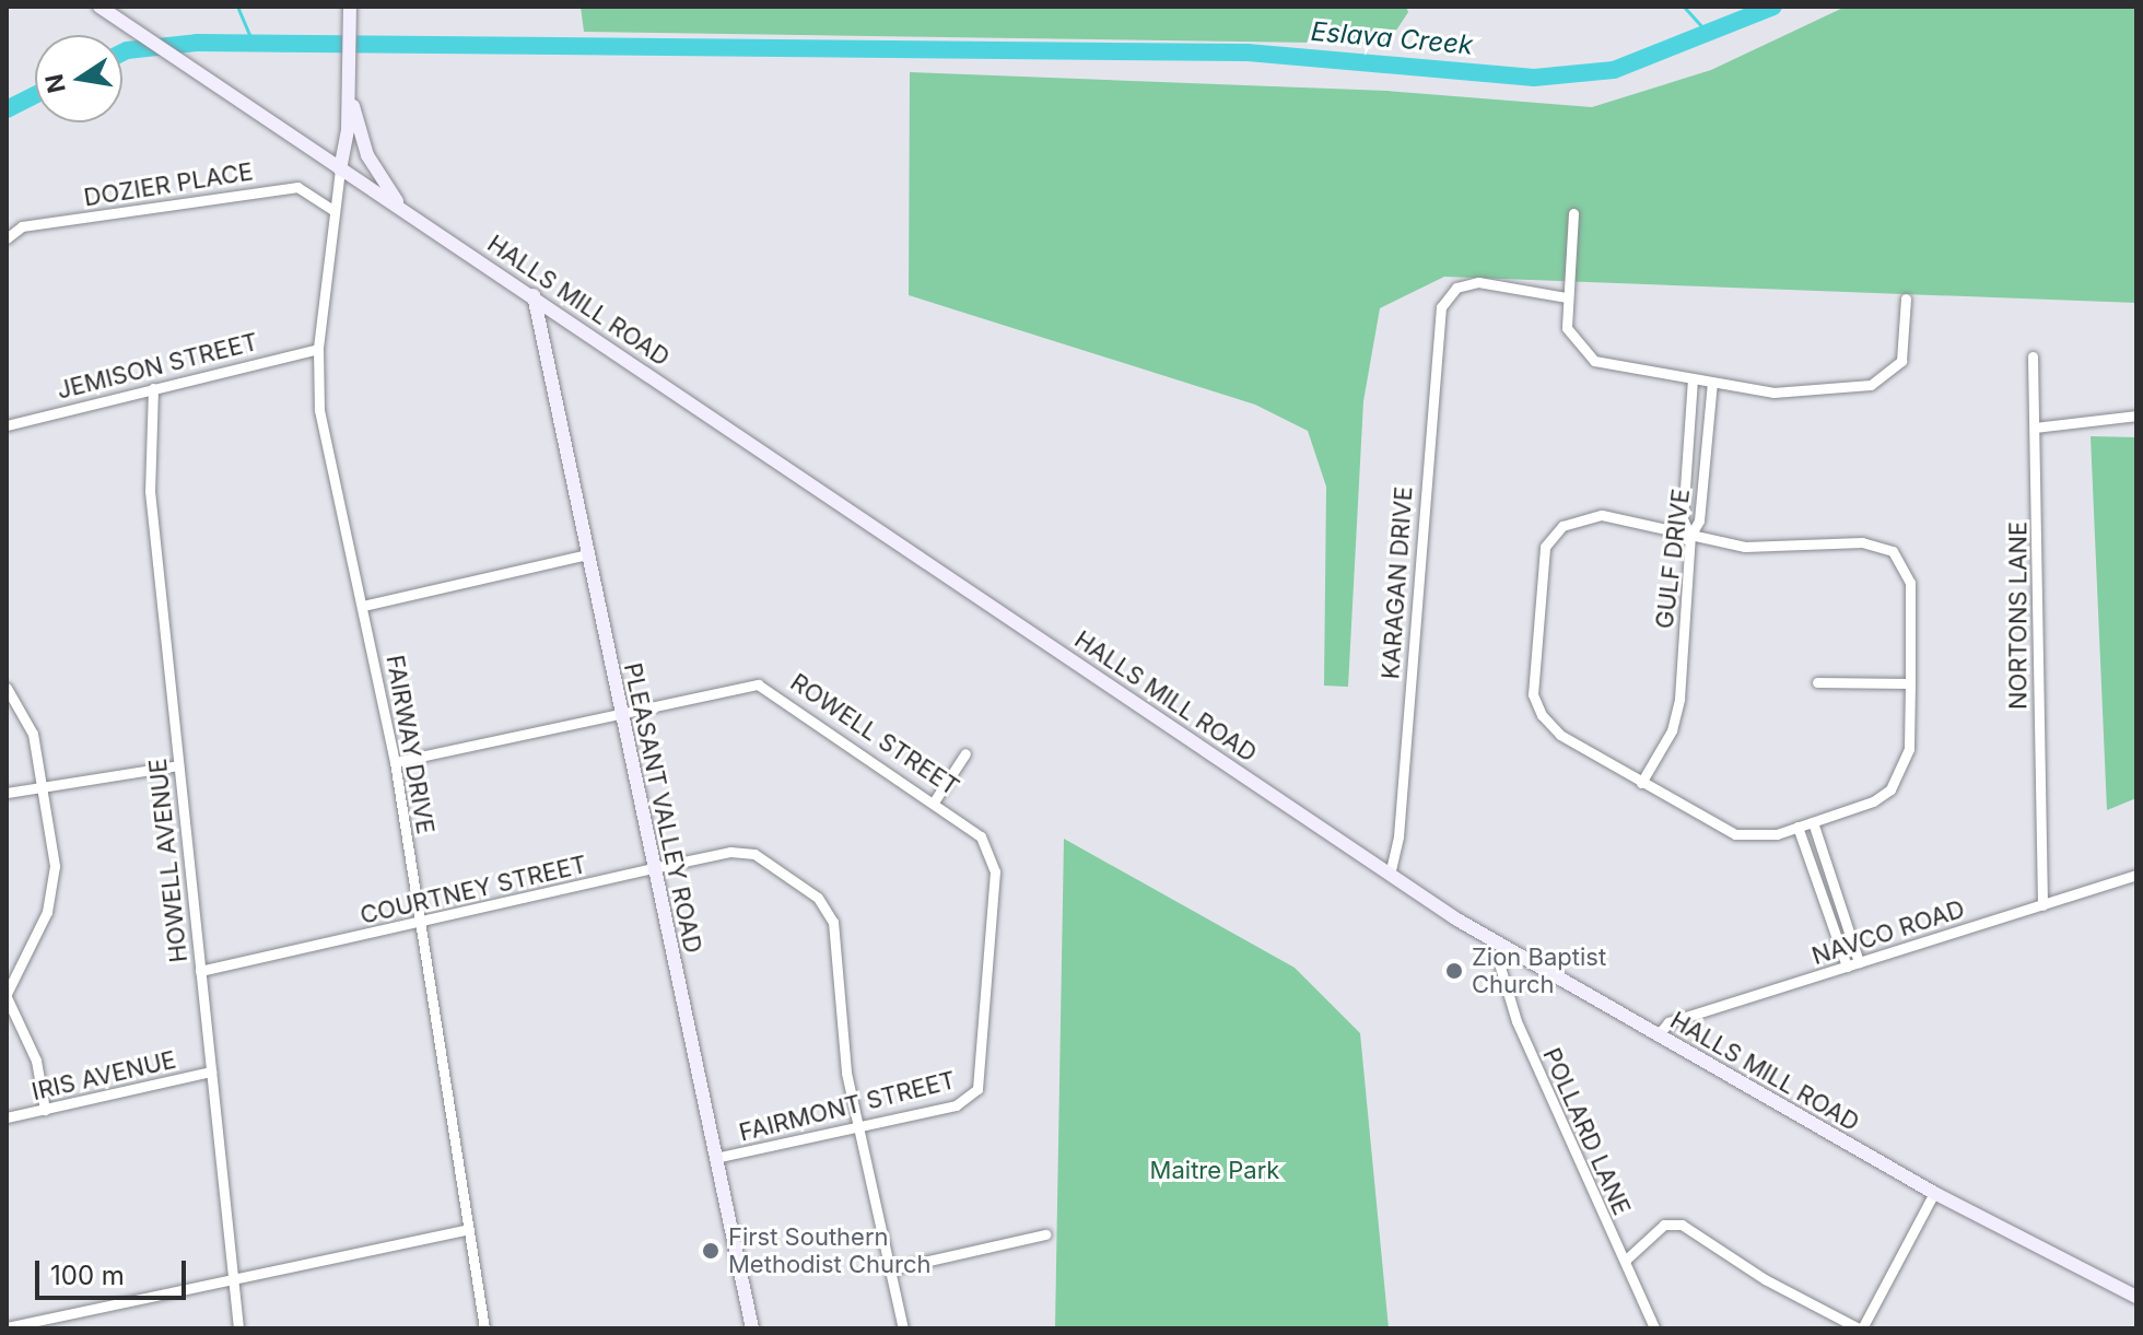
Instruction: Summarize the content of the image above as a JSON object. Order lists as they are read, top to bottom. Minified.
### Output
{"streets":{"street":["DOZIER PLACE","HALLS MILL ROAD","JEMISON STREET","GULF DRIVE","KARAGAN DRIVE","NORTONS LANE","ROWELL STREET","FAIRWAY DRIVE","PLEASANT VALLEY ROAD","HOWELL AVENUE","COURTNEY STREET","NAVCO ROAD","IRIS AVENUE","FAIRMONT STREET","POLLARD LANE"]},"crossings":[["DOZIER PLACE","FAIRWAY DRIVE"],["HALLS MILL ROAD","KARAGAN DRIVE"],["HALLS MILL ROAD","FAIRWAY DRIVE"],["HALLS MILL ROAD","PLEASANT VALLEY ROAD"],["HALLS MILL ROAD","NAVCO ROAD"],["HALLS MILL ROAD","POLLARD LANE"],["JEMISON STREET","FAIRWAY DRIVE"],["JEMISON STREET","HOWELL AVENUE"],["NORTONS LANE","NAVCO ROAD"],["ROWELL STREET","FAIRWAY DRIVE"],["ROWELL STREET","PLEASANT VALLEY ROAD"],["ROWELL STREET","FAIRMONT STREET"],["FAIRWAY DRIVE","COURTNEY STREET"],["PLEASANT VALLEY ROAD","COURTNEY STREET"],["PLEASANT VALLEY ROAD","FAIRMONT STREET"],["HOWELL AVENUE","COURTNEY STREET"],["HOWELL AVENUE","IRIS AVENUE"],["COURTNEY STREET","FAIRMONT STREET"]],"water":["Eslava Creek"],"parks":["Maitre Park"],"places":["Zion Baptist Church","First Southern Methodist Church"],"scale_bar":"100 m","north":"left"}
